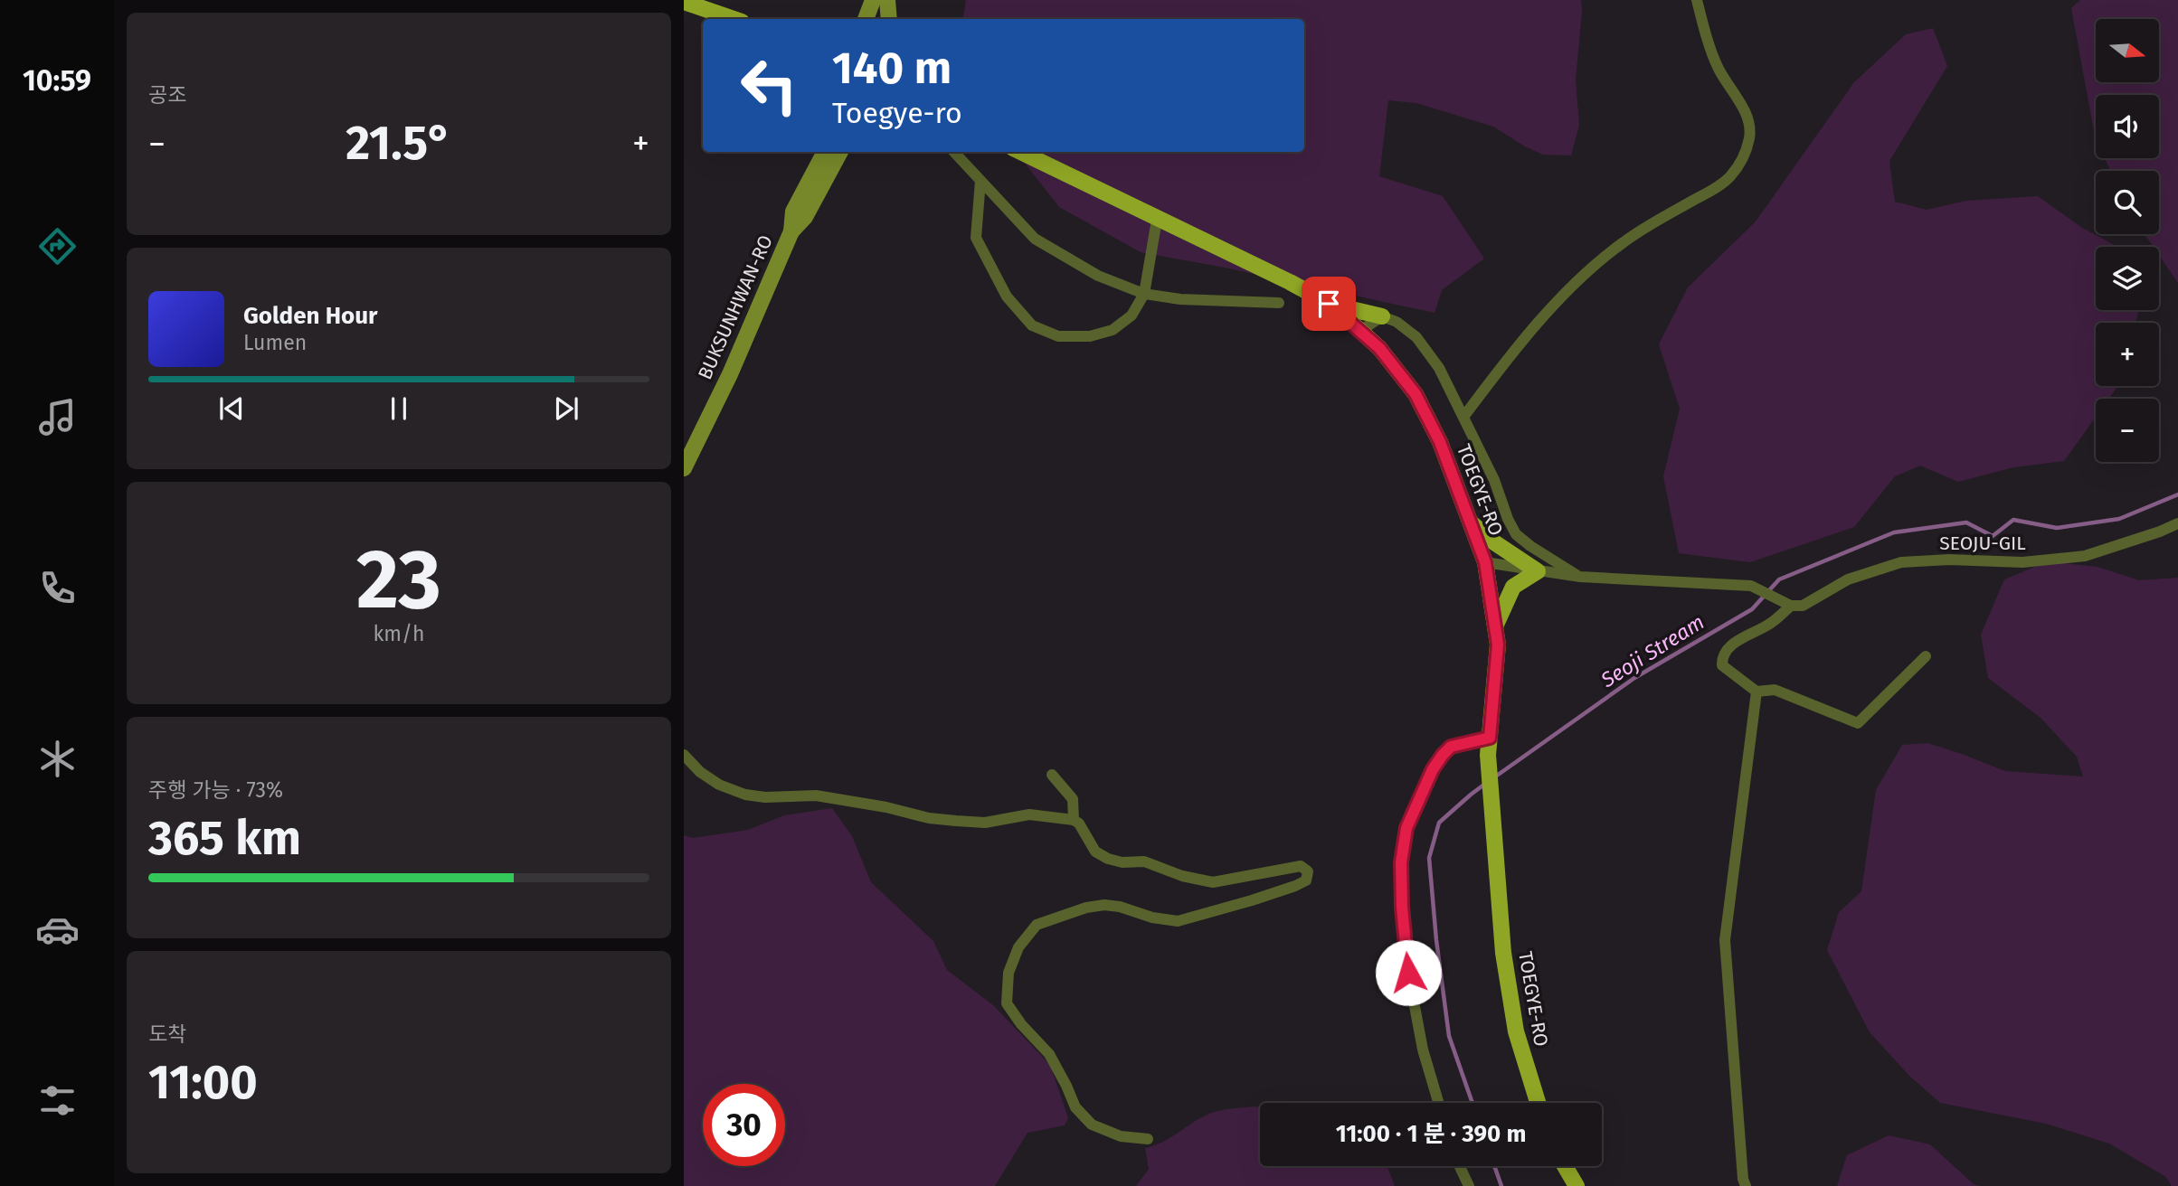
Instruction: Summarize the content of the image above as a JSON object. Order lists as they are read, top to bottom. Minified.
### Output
{"streets":{"main road":["TOEGYE-RO"],"street":["BUKSUNHWAN-RO","SEOJU-GIL"]},"water":["Seoji Stream"],"north":"right","page":{"tabs":"10:59","tile":["공조",["23","km/h"],["주행 가능 · 73%","365 km"],["도착","11:00"]],"map_buttons":["+","−"],"turn":["140 m","Toegye-ro"],"heat":["−","21.5°","+"],"song":["Golden Hour","Lumen"],"limit":"30","trip":"11:00 · 1 분 · 390 m"}}
